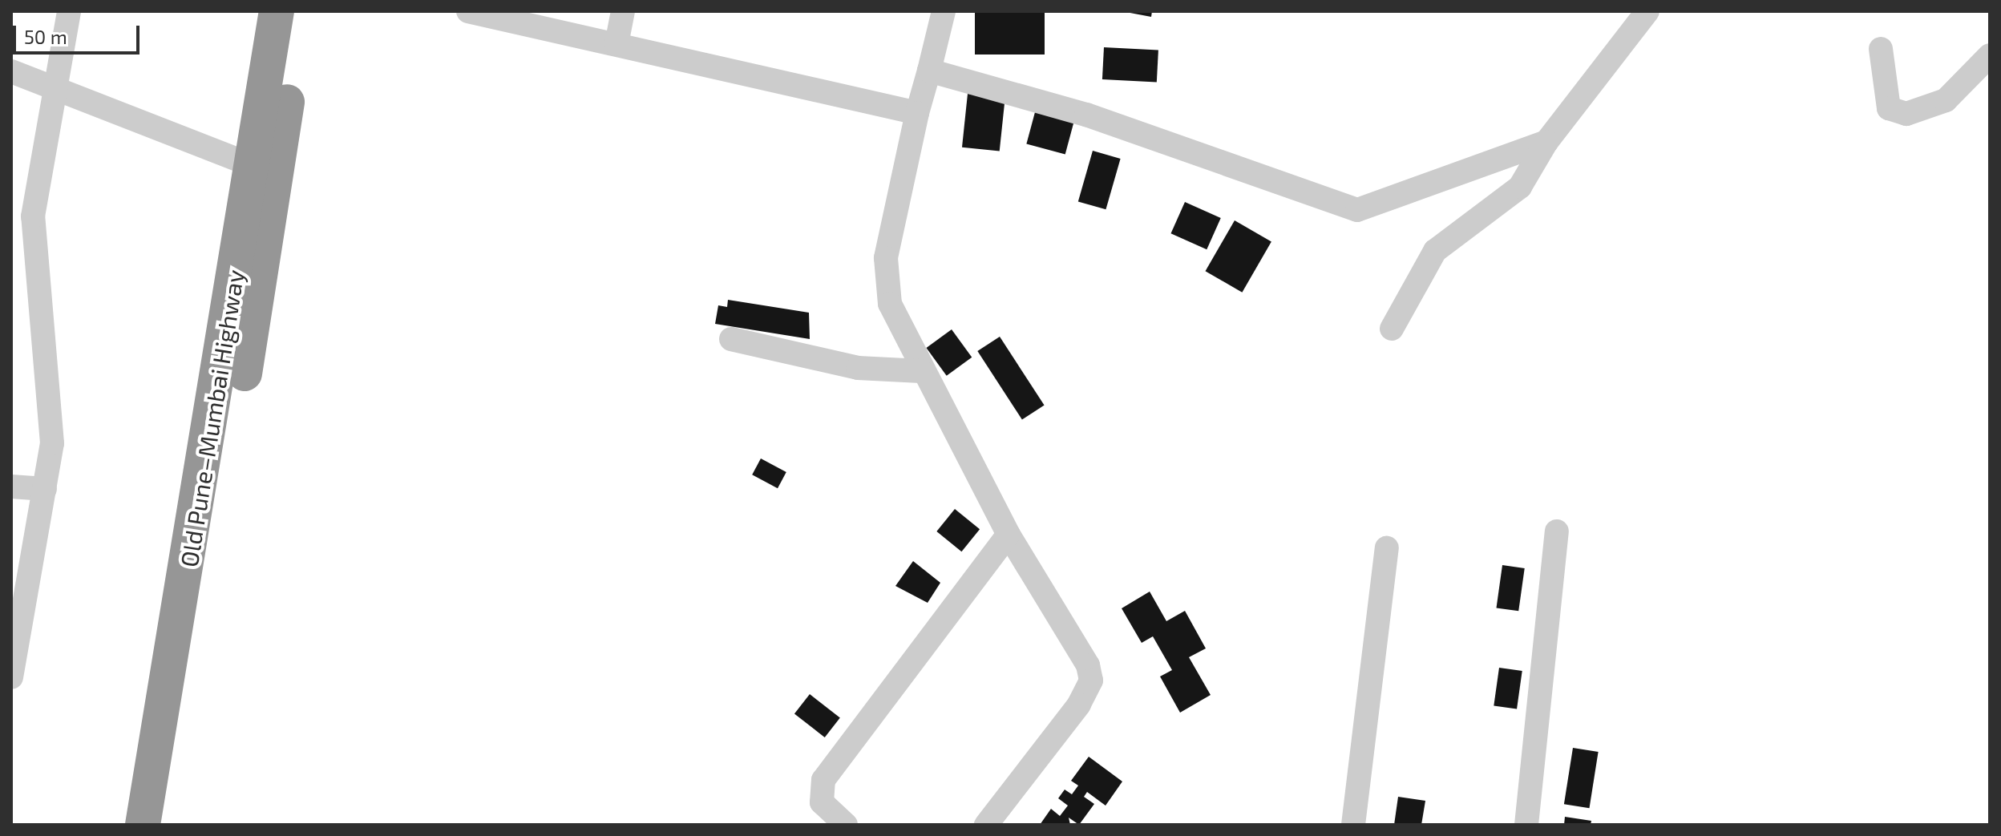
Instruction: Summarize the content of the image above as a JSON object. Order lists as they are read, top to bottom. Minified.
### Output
{"streets":{"highway":["Old Pune–Mumbai Highway"]},"scale_bar":"50 m"}
